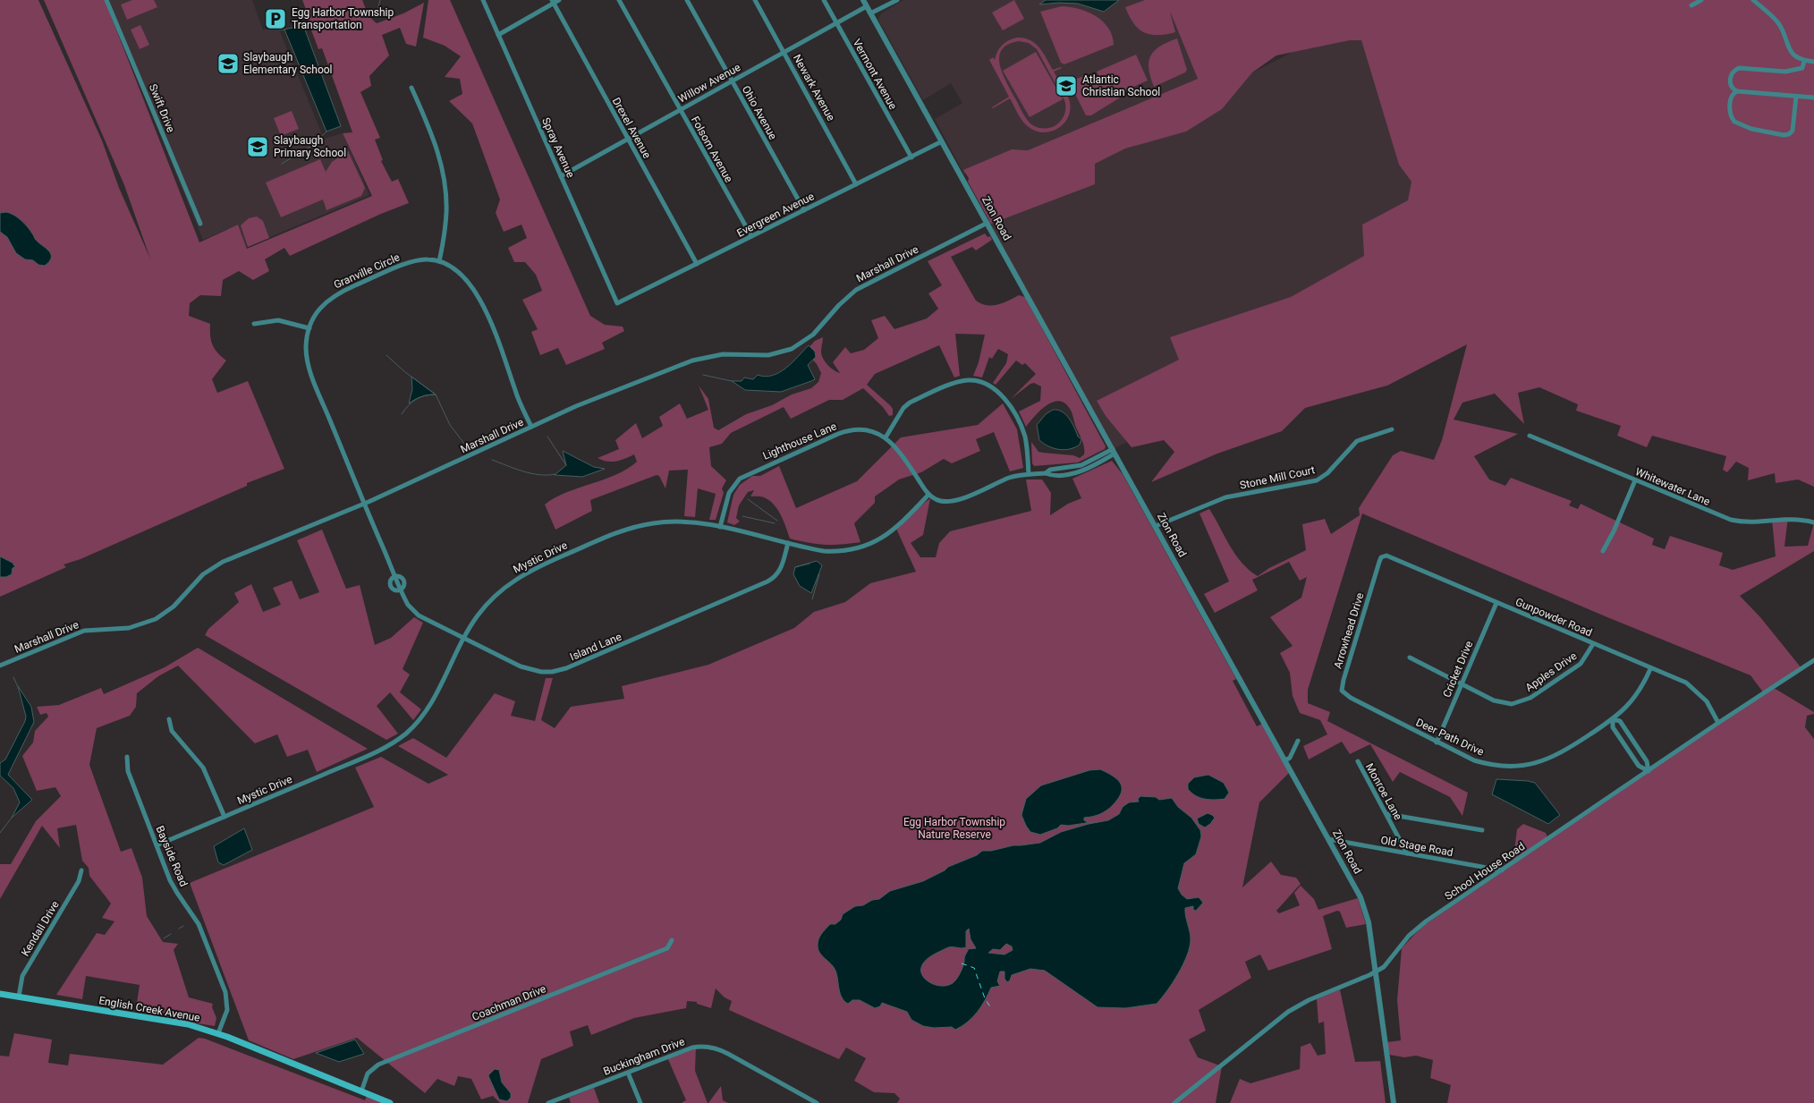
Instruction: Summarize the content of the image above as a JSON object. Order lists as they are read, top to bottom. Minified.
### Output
{"streets":{"main road":["English Creek Avenue"],"street":["Vermont Avenue","Willow Avenue","Newark Avenue","Swift Drive","Ohio Avenue","Drexel Avenue","Spray Avenue","Folsom Avenue","Evergreen Avenue","Zion Road","Marshall Drive","Granville Circle","Lighthouse Lane","Stone Mill Court","Whitewater Lane","Mystic Drive","Gunpowder Road","Arrowhead Drive","Island Lane","Cricket Drive","Apples Drive","Deer Path Drive","Monroe Lane","Old Stage Road","Bayside Road","School House Road","Kendall Drive","Coachman Drive","Buckingham Drive"]},"crossings":[["Vermont Avenue","Willow Avenue"],["Vermont Avenue","Evergreen Avenue"],["Willow Avenue","Newark Avenue"],["Willow Avenue","Ohio Avenue"],["Willow Avenue","Drexel Avenue"],["Willow Avenue","Spray Avenue"],["Willow Avenue","Folsom Avenue"],["Willow Avenue","Zion Road"],["Newark Avenue","Evergreen Avenue"],["Ohio Avenue","Evergreen Avenue"],["Drexel Avenue","Evergreen Avenue"],["Spray Avenue","Evergreen Avenue"],["Folsom Avenue","Evergreen Avenue"],["Evergreen Avenue","Zion Road"],["Zion Road","Marshall Drive"],["Zion Road","Stone Mill Court"],["Zion Road","Old Stage Road"],["Zion Road","School House Road"],["Marshall Drive","Granville Circle"],["Marshall Drive","Island Lane"],["Granville Circle","Island Lane"],["Lighthouse Lane","Mystic Drive"],["Mystic Drive","Island Lane"],["Mystic Drive","Bayside Road"],["Gunpowder Road","Arrowhead Drive"],["Gunpowder Road","Cricket Drive"],["Gunpowder Road","Apples Drive"],["Gunpowder Road","Deer Path Drive"],["Gunpowder Road","School House Road"],["Arrowhead Drive","Deer Path Drive"],["Cricket Drive","Apples Drive"],["Cricket Drive","Deer Path Drive"],["Monroe Lane","Old Stage Road"],["Old Stage Road","School House Road"],["Bayside Road","English Creek Avenue"],["Kendall Drive","English Creek Avenue"],["Coachman Drive","English Creek Avenue"]],"parks":["Egg Harbor Township Nature Reserve"],"places":{"parking":["Egg Harbor Township Transportation"],"school or university":["Slaybaugh Elementary School","Atlantic Christian School","Slaybaugh Primary School"]}}
